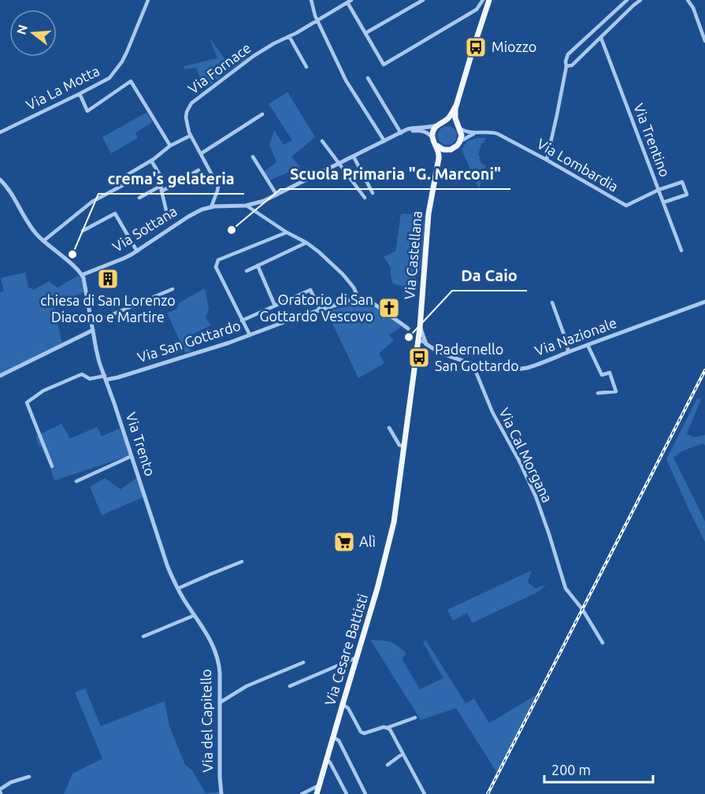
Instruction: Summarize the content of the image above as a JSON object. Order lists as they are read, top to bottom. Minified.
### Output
{"streets":{"main road":["Via Castellana","Via Cesare Battisti"],"street":["Via Fornace","Via La Motta","Via Trentino","Via Lombardia","Via Sottana","Via Nazionale","Via San Gottardo","Via Trento","Via Cal Morgana","Via del Capitello"]},"crossings":[["Via Fornace","Via Sottana"],["Via Trentino","Via Lombardia"],["Via Lombardia","Via Sottana"],["Via Lombardia","Via Castellana"],["Via Sottana","Via Castellana"],["Via Sottana","Via Trento"],["Via Castellana","Via Nazionale"],["Via Castellana","Via Cesare Battisti"],["Via Nazionale","Via Cal Morgana"],["Via San Gottardo","Via Trento"],["Via Trento","Via del Capitello"]],"places":{"bus stop":["Miozzo","Padernello San Gottardo"],"other":["Scuola Primaria \"G. Marconi\"","crema's gelateria","Da Caio"],"building":["chiesa di San Lorenzo Diacono e Martire"],"church":["Oratorio di San Gottardo Vescovo"],"supermarket":["Alì"]},"scale_bar":"200 m","north":"left"}
